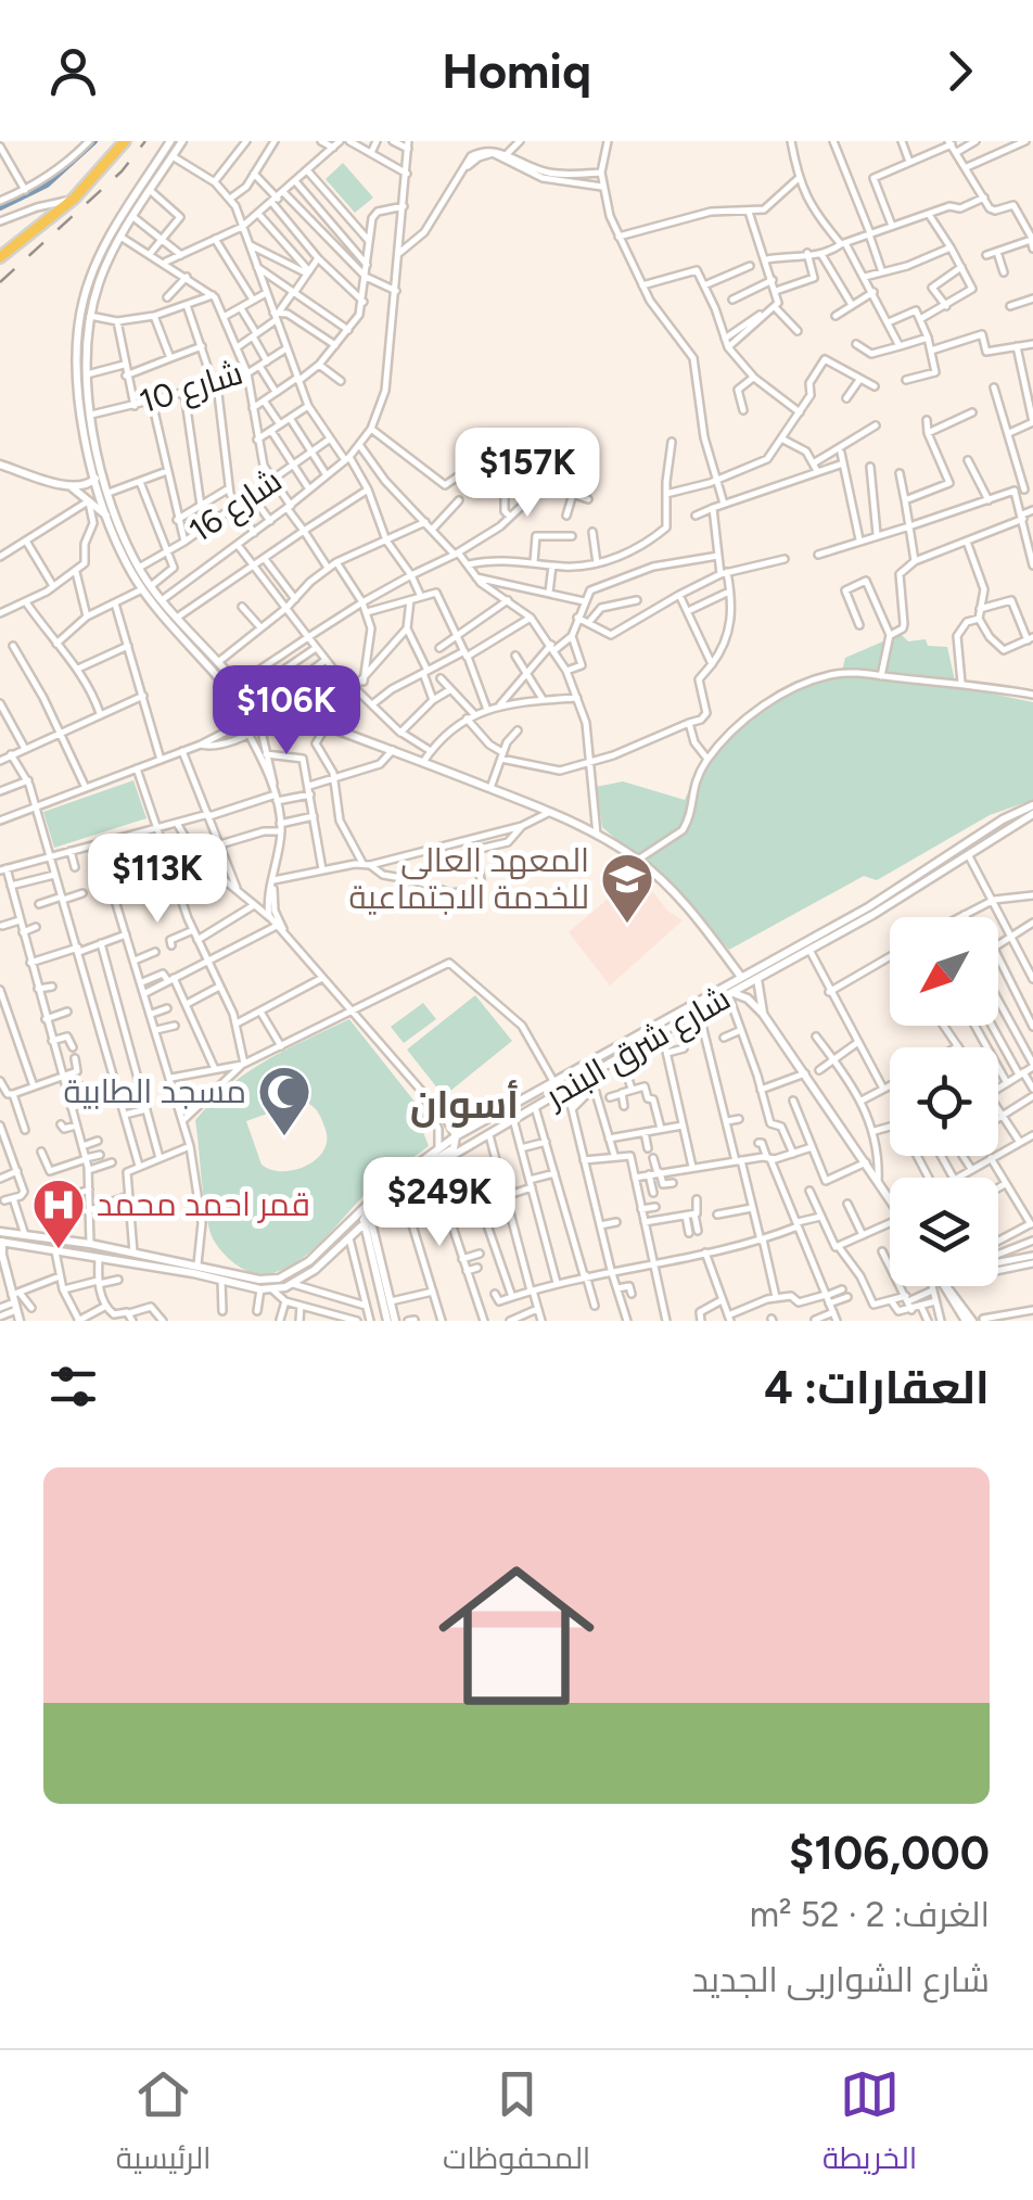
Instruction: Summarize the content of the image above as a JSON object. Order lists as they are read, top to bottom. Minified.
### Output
{"streets":{"main road":["شارع شرق البندر"],"street":["شارع 10","شارع 16"]},"districts":["أسوان"],"places":{"school or university":["المعهد العالى للخدمة الاجتماعية"],"mosque":["مسجد الطابية"],"hospital":["قمر احمد محمد"]},"north":"bottom left","page":{"header":"Homiq","price":["$157K","$106K","$113K","$249K"],"heading":"العقارات: 4","list":[{"name":"$106,000","note":"الغرف: 2 · 52 m² · شارع الشواربى الجديد"}],"tabs":["الخريطة","المحفوظات","الرئيسية"]}}
